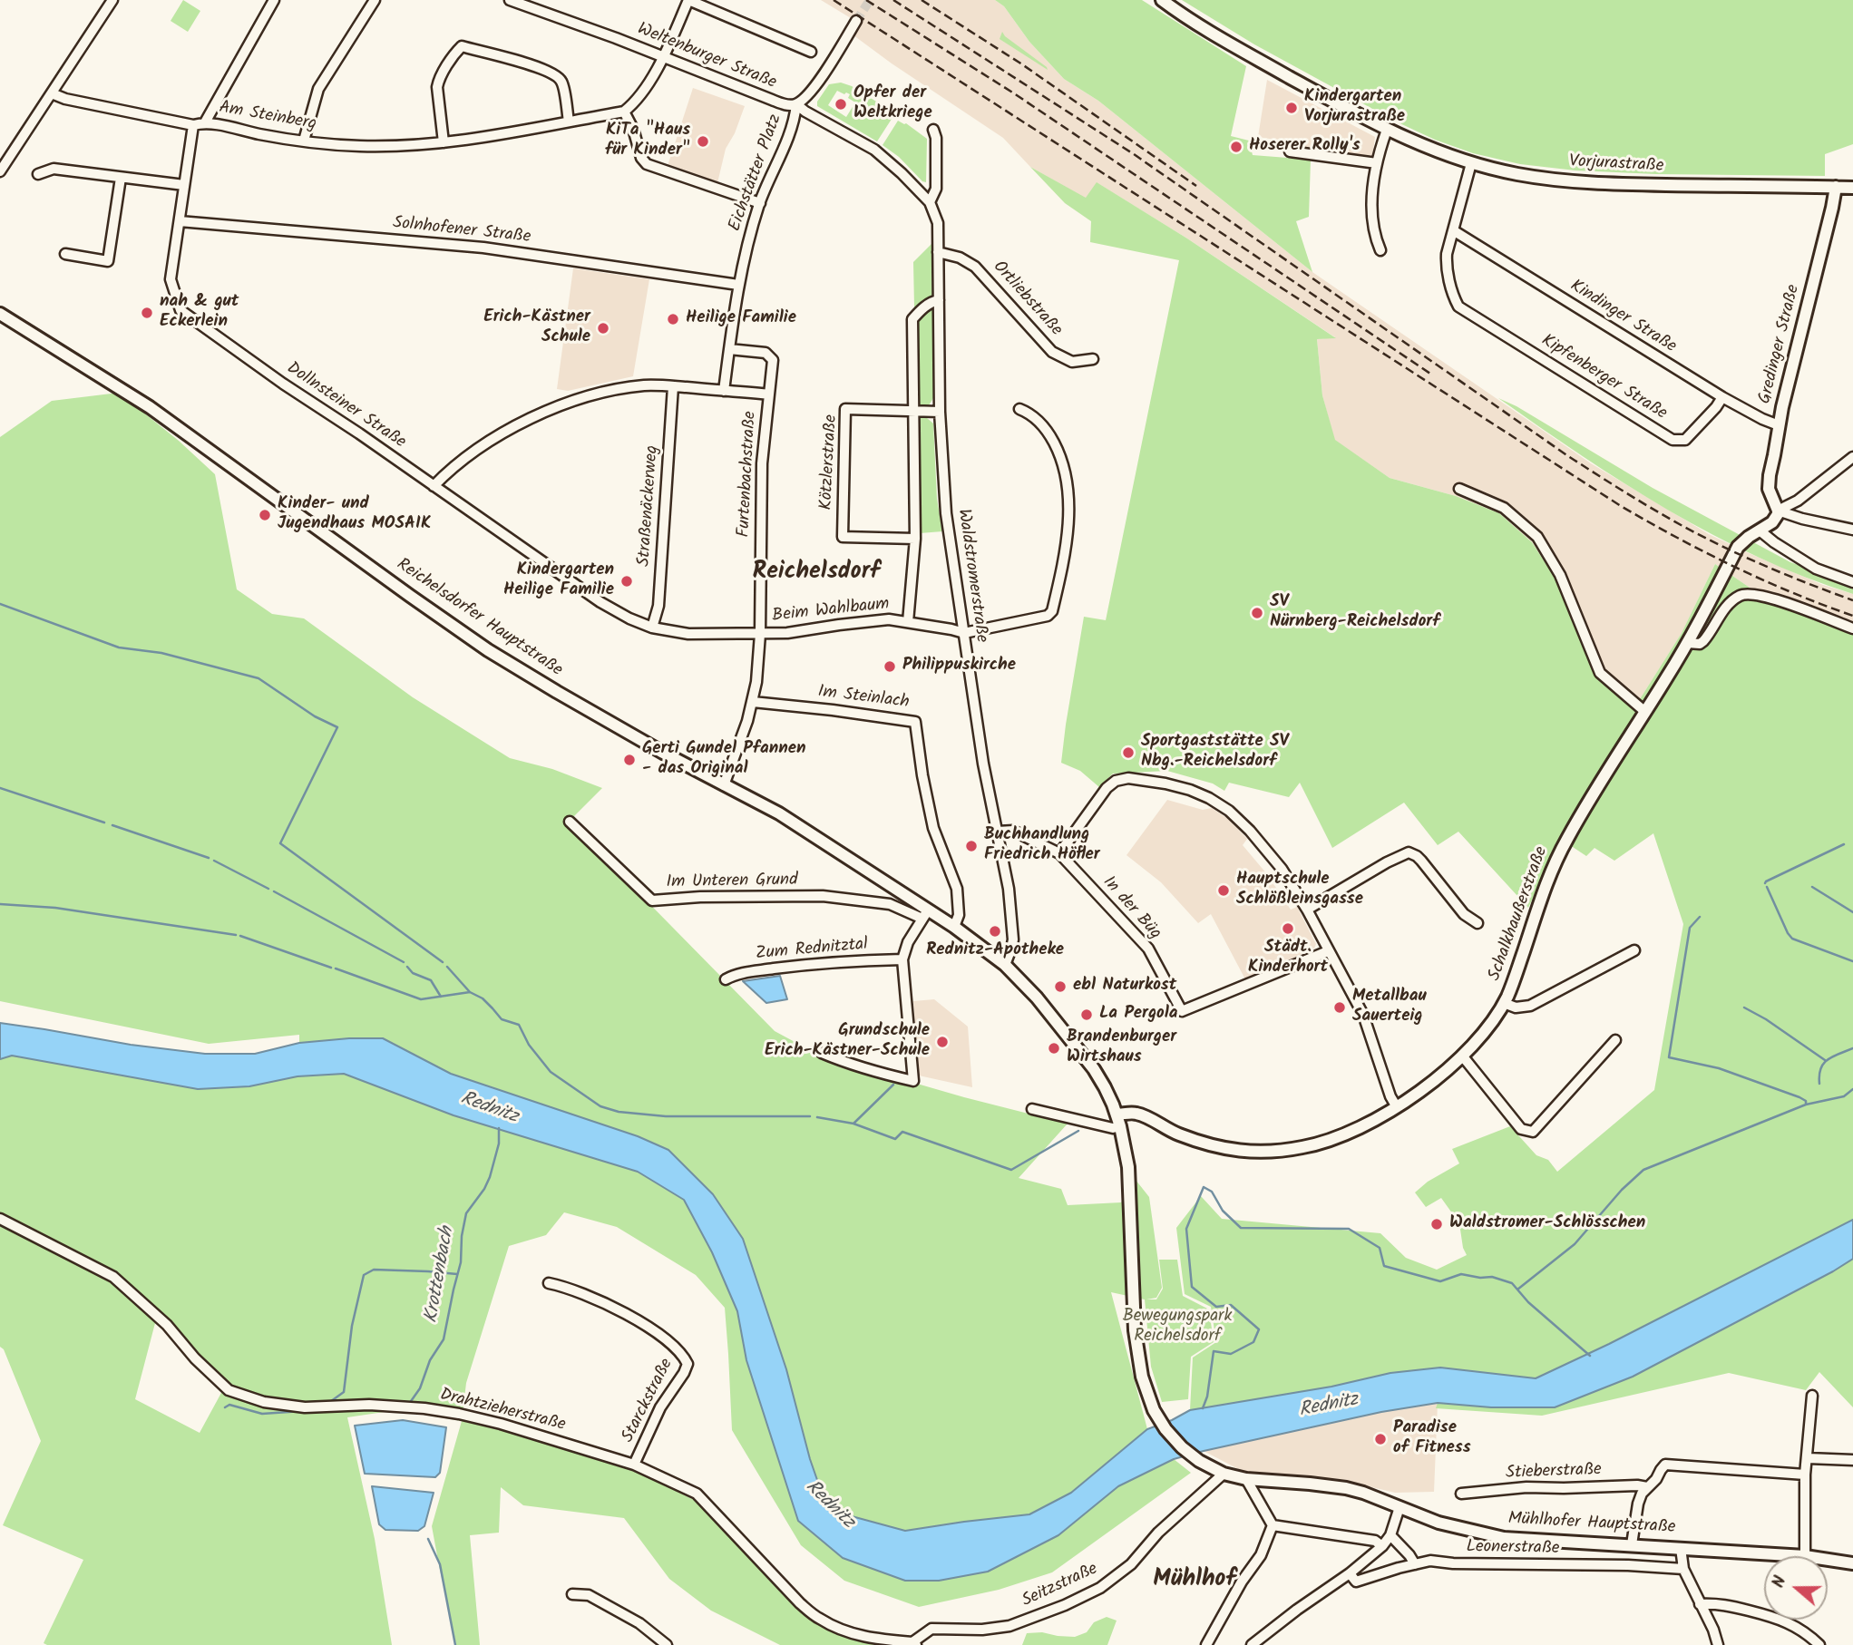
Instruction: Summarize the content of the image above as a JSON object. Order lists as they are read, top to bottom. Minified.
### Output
{"streets":{"main road":["Vorjurastraße","Gredinger Straße","Reichelsdorfer Hauptstraße","Schalkhaußerstraße","Mühlhofer Hauptstraße"],"street":["Weltenburger Straße","Am Steinberg","Eichstätter Platz","Solnhofener Straße","Ortliebstraße","Kindinger Straße","Kipfenberger Straße","Dollnsteiner Straße","Kötzlerstraße","Furtenbachstraße","Straßenäckerweg","Waldstromerstraße","Beim Wahlbaum","Im Steinlach","Im Unteren Grund","In der Büg","Zum Rednitztal","Starckstraße","Drahtzieherstraße","Stieberstraße","Leonerstraße","Seitzstraße"]},"crossings":[["Weltenburger Straße","Eichstätter Platz"],["Weltenburger Straße","Waldstromerstraße"],["Am Steinberg","Dollnsteiner Straße"],["Vorjurastraße","Gredinger Straße"],["Eichstätter Platz","Solnhofener Straße"],["Eichstätter Platz","Furtenbachstraße"],["Eichstätter Platz","Waldstromerstraße"],["Solnhofener Straße","Dollnsteiner Straße"],["Ortliebstraße","Waldstromerstraße"],["Kindinger Straße","Gredinger Straße"],["Kindinger Straße","Kipfenberger Straße"],["Gredinger Straße","Schalkhaußerstraße"],["Dollnsteiner Straße","Straßenäckerweg"],["Dollnsteiner Straße","Beim Wahlbaum"],["Kötzlerstraße","Waldstromerstraße"],["Furtenbachstraße","Beim Wahlbaum"],["Furtenbachstraße","Reichelsdorfer Hauptstraße"],["Furtenbachstraße","Im Steinlach"],["Straßenäckerweg","Beim Wahlbaum"],["Waldstromerstraße","Beim Wahlbaum"],["Waldstromerstraße","Reichelsdorfer Hauptstraße"],["Waldstromerstraße","In der Büg"],["Reichelsdorfer Hauptstraße","Im Steinlach"],["Reichelsdorfer Hauptstraße","Im Unteren Grund"],["Reichelsdorfer Hauptstraße","Schalkhaußerstraße"],["Reichelsdorfer Hauptstraße","Mühlhofer Hauptstraße"],["Reichelsdorfer Hauptstraße","Seitzstraße"],["Starckstraße","Drahtzieherstraße"],["Drahtzieherstraße","Seitzstraße"],["Mühlhofer Hauptstraße","Seitzstraße"]],"districts":["Reichelsdorf","Mühlhof"],"water":["Rednitz","Krottenbach"],"parks":["Bewegungspark Reichelsdorf"],"places":["Opfer der Weltkriege","Kindergarten Vorjurastraße","KiTa \"Haus für Kinder\"","Hoserer Rolly's","nah & gut Eckerlein","Heilige Familie","Erich-Kästner Schule","Kinder- und Jugendhaus MOSAIK","Kindergarten Heilige Familie","SV Nürnberg-Reichelsdorf","Philippuskirche","Sportgaststätte SV Nbg.-Reichelsdorf","Gerti Gundel Pfannen - das Original","Buchhandlung Friedrich Höfler","Hauptschule Schlößleinsgasse","Städt. Kinderhort","Rednitz-Apotheke","ebl Naturkost","Metallbau Sauerteig","La Pergola","Grundschule Erich-Kästner-Schule","Brandenburger Wirtshaus","Waldstromer-Schlösschen","Paradise of Fitness"],"north":"left"}
